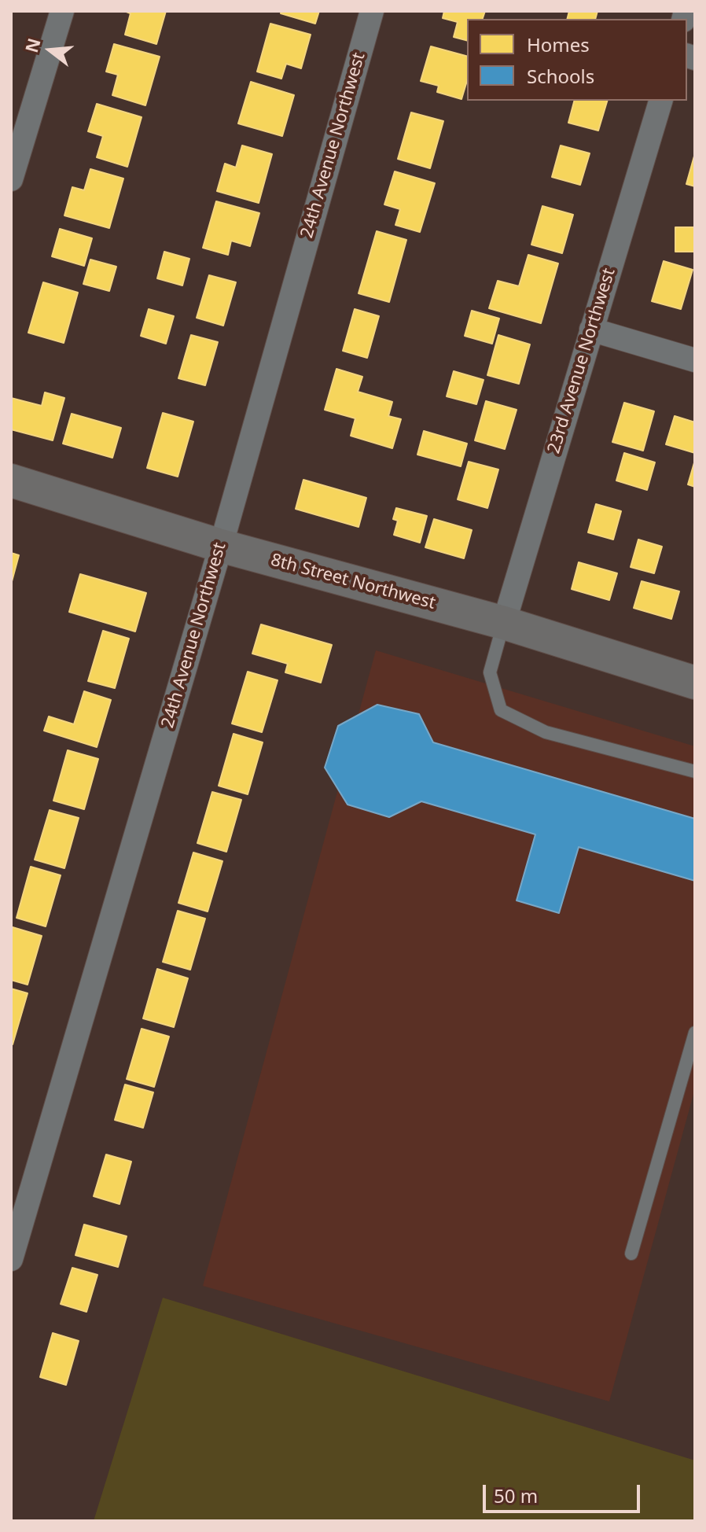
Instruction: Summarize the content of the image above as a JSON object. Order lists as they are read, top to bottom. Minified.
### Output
{"streets":{"street":["24th Avenue Northwest","23rd Avenue Northwest","8th Street Northwest"]},"crossings":[["24th Avenue Northwest","8th Street Northwest"],["23rd Avenue Northwest","8th Street Northwest"]],"legend":["Homes","Schools"],"scale_bar":"50 m","north":"left"}
